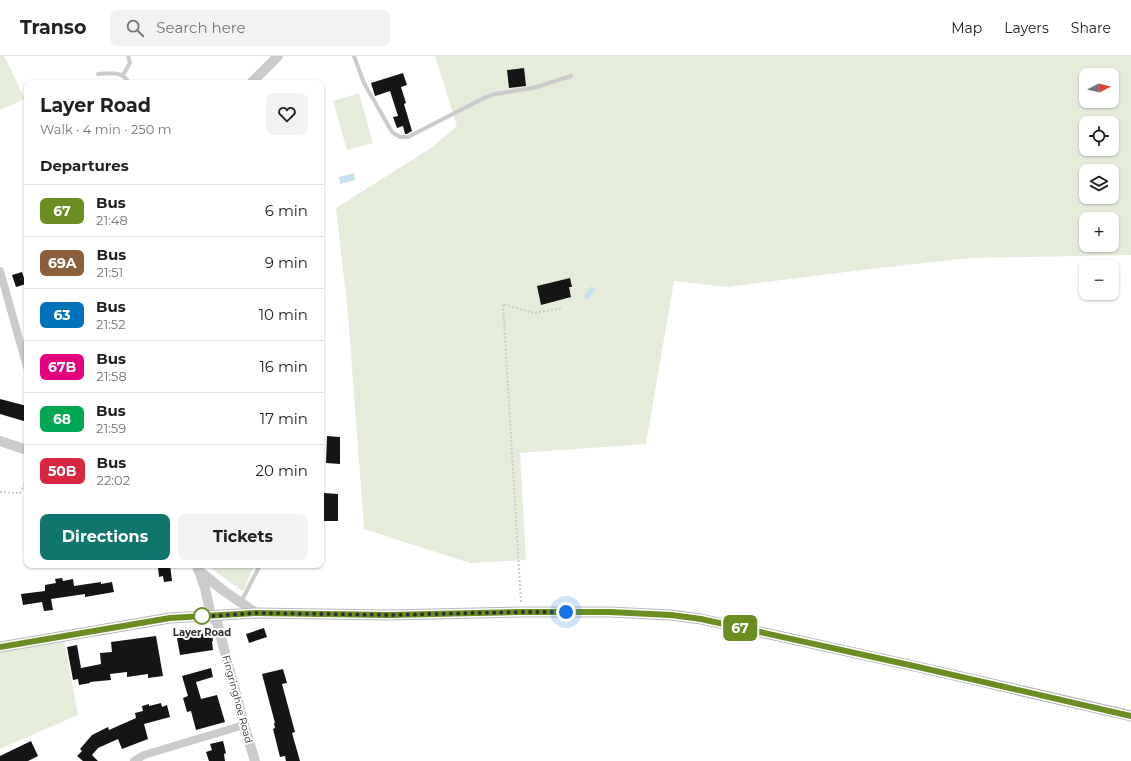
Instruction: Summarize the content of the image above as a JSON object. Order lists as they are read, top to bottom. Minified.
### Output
{"streets":{"street":["Fingringhoe Road"]},"places":["Layer Road"],"lines":["bus line 67"],"north":"right","page":{"header":"Transo","search":"Search here","nav":["Map","Layers","Share"],"on_map":"67","map_buttons":["+","−"],"heading":[["Layer Road","Walk · 4 min · 250 m"],"Departures"],"list":[{"mark":"67","name":"Bus","note":"21:48","value":"6 min"},{"mark":"69A","name":"Bus","note":"21:51","value":"9 min"},{"mark":"63","name":"Bus","note":"21:52","value":"10 min"},{"mark":"67B","name":"Bus","note":"21:58","value":"16 min"},{"mark":"68","name":"Bus","note":"21:59","value":"17 min"},{"mark":"50B","name":"Bus","note":"22:02","value":"20 min"}],"buttons":["Directions","Tickets"]}}
